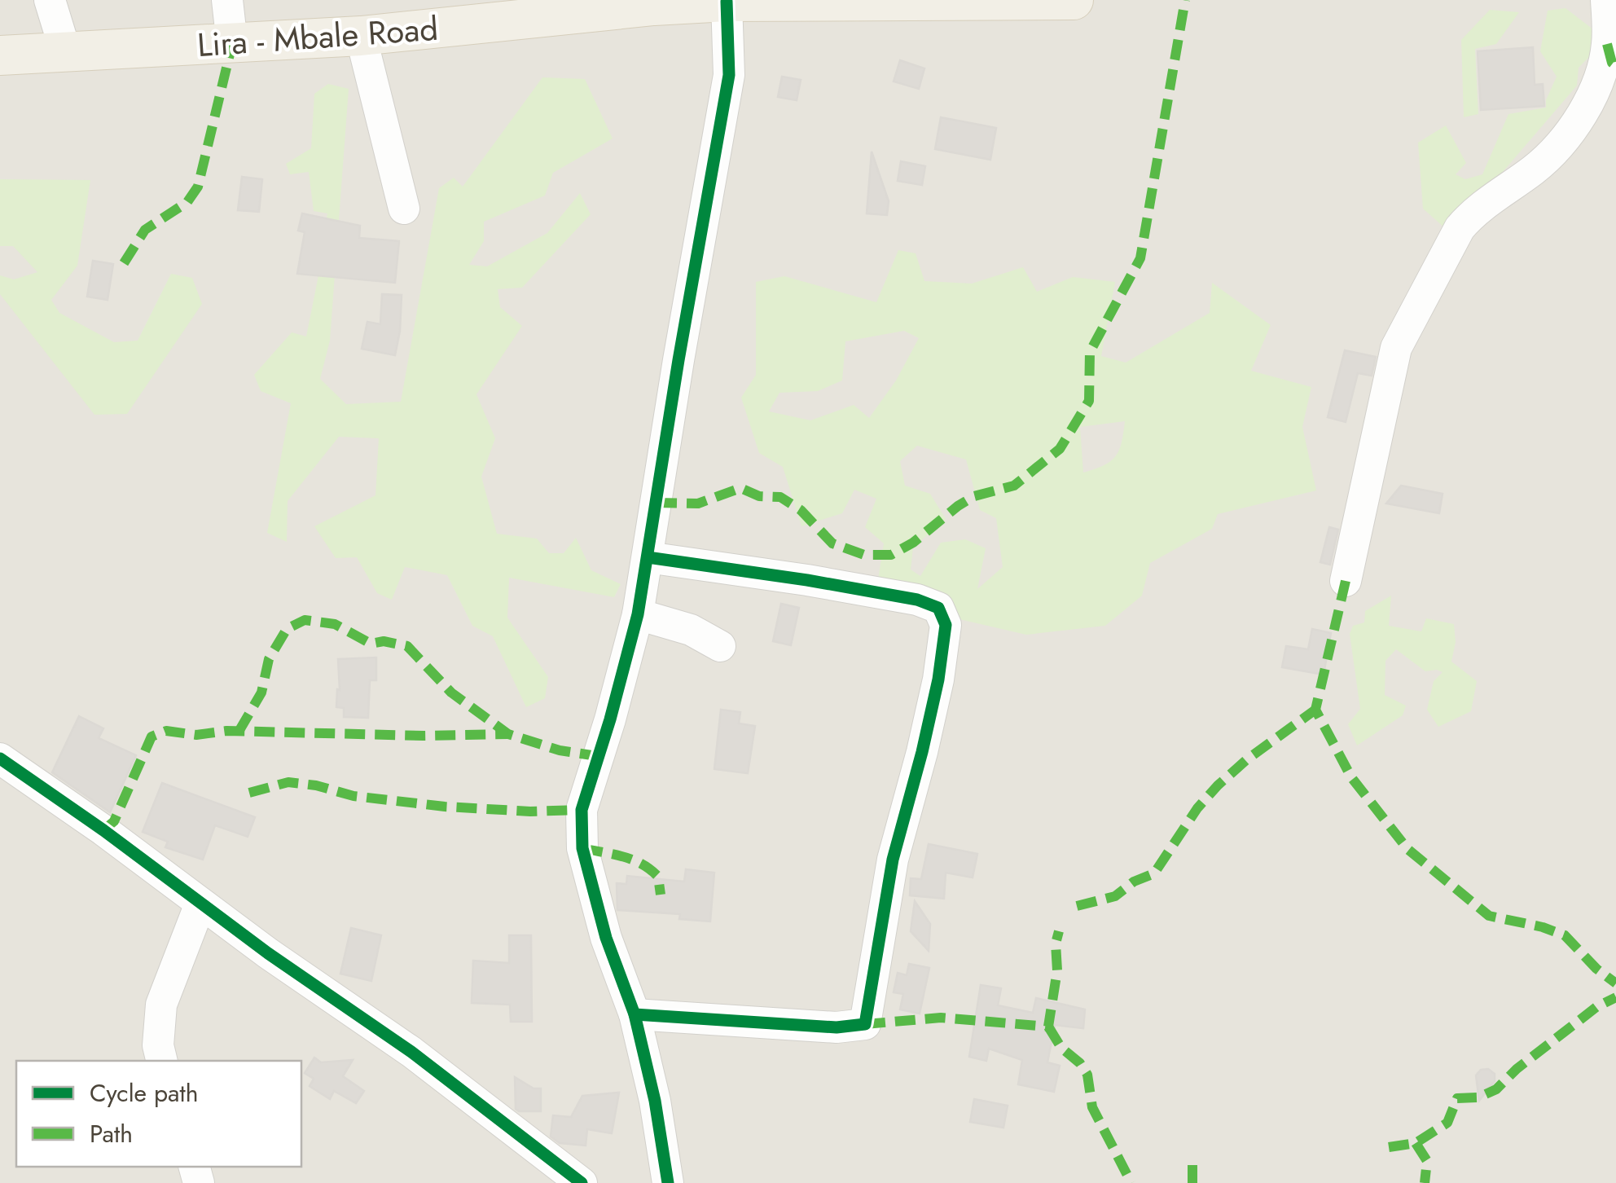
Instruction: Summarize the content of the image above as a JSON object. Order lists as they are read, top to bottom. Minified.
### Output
{"streets":{"main road":["Lira - Mbale Road"]},"legend":["Cycle path","Path"]}
